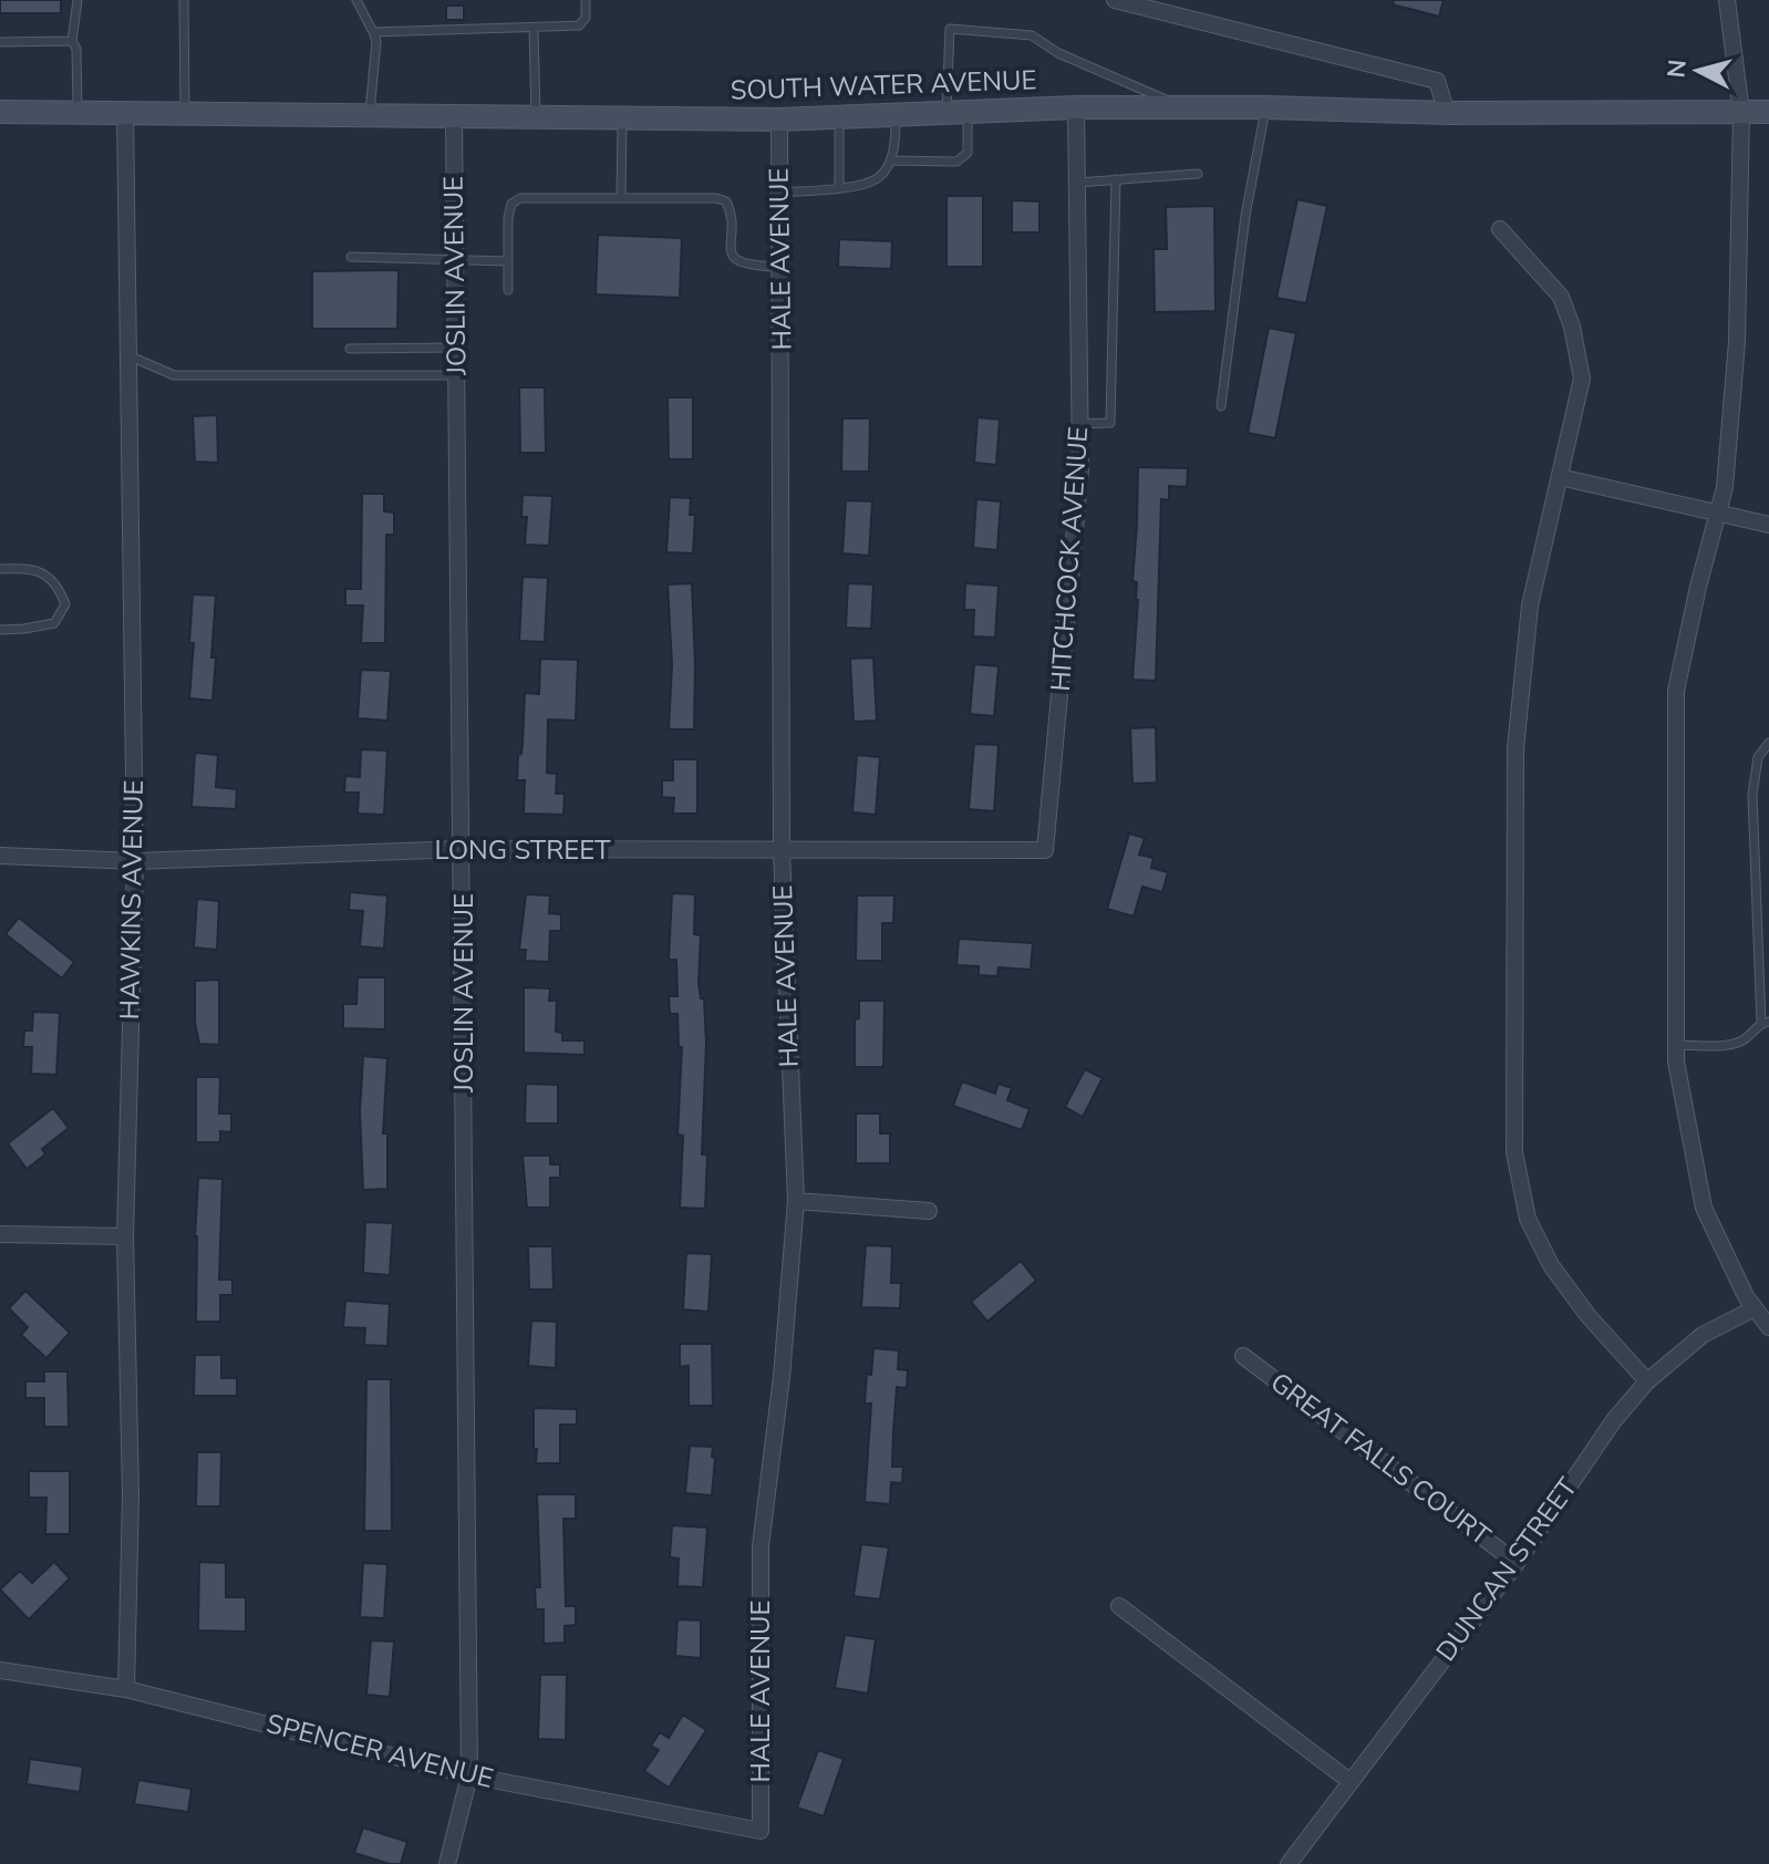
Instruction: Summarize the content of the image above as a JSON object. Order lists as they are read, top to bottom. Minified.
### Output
{"streets":{"main road":["SOUTH WATER AVENUE"],"street":["HALE AVENUE","JOSLIN AVENUE","HITCHCOCK AVENUE","LONG STREET","HAWKINS AVENUE","GREAT FALLS COURT","DUNCAN STREET","SPENCER AVENUE"]},"crossings":[["SOUTH WATER AVENUE","HALE AVENUE"],["SOUTH WATER AVENUE","JOSLIN AVENUE"],["SOUTH WATER AVENUE","HITCHCOCK AVENUE"],["SOUTH WATER AVENUE","HAWKINS AVENUE"],["HALE AVENUE","LONG STREET"],["HALE AVENUE","SPENCER AVENUE"],["JOSLIN AVENUE","LONG STREET"],["JOSLIN AVENUE","SPENCER AVENUE"],["HITCHCOCK AVENUE","LONG STREET"],["LONG STREET","HAWKINS AVENUE"],["HAWKINS AVENUE","SPENCER AVENUE"],["GREAT FALLS COURT","DUNCAN STREET"]],"north":"left"}
